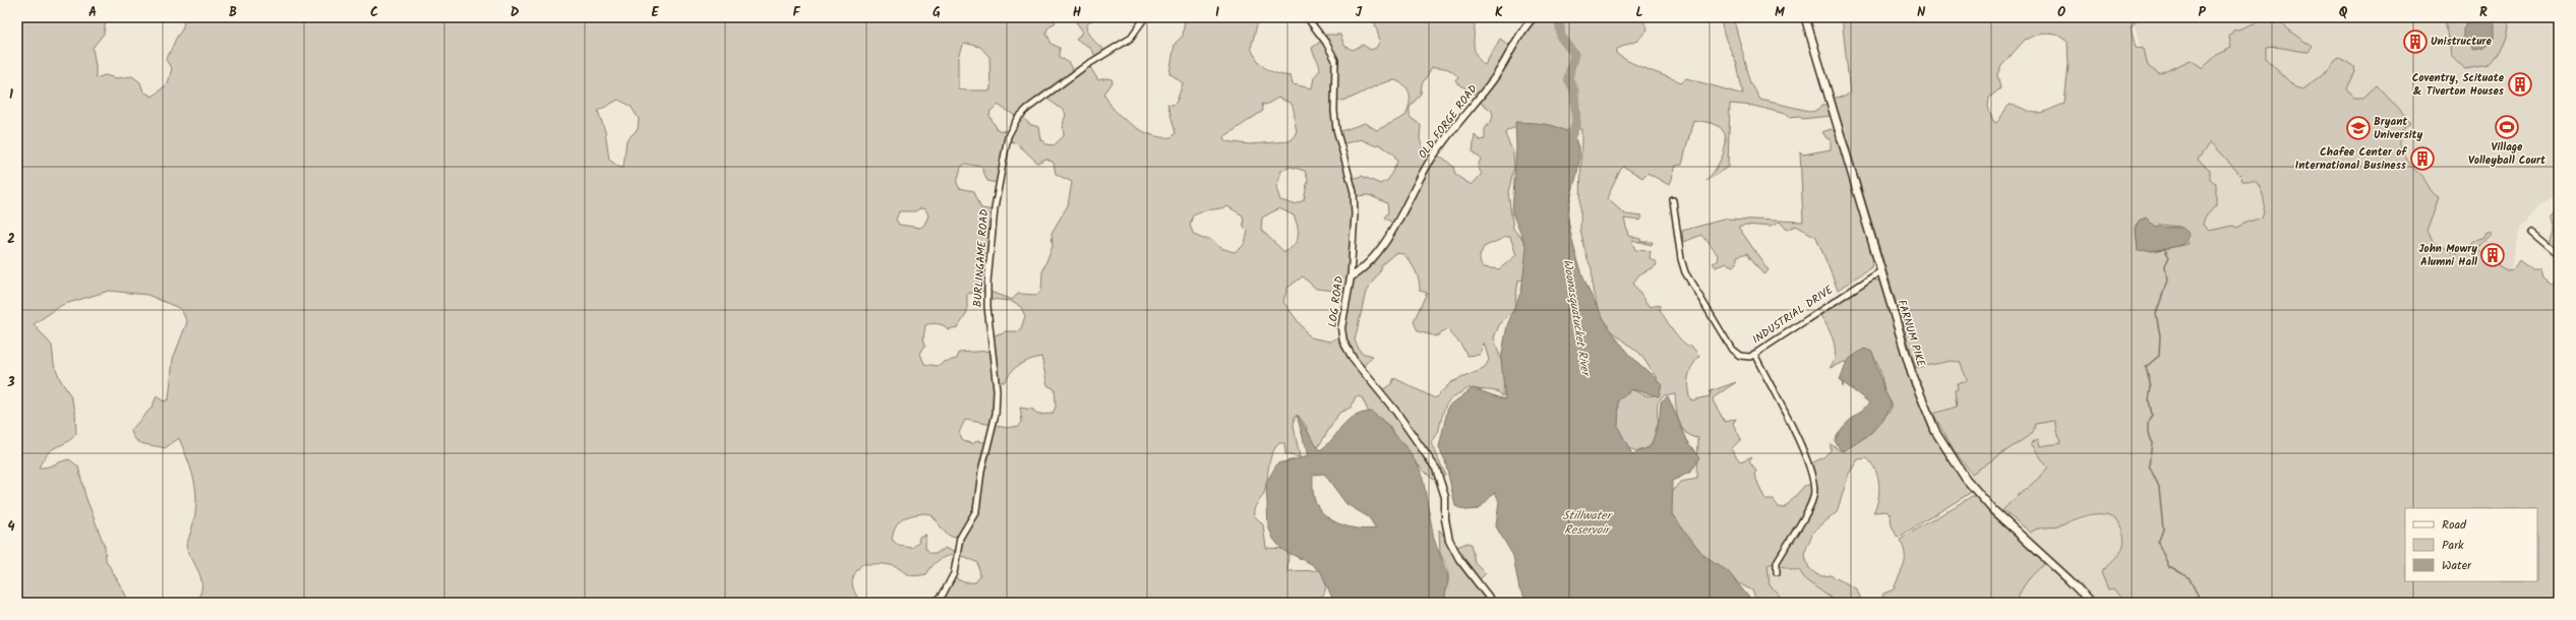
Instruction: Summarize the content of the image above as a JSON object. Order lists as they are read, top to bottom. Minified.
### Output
{"streets":{"main road":["FARNUM PIKE"],"street":["OLD FORGE ROAD","BURLINGAME ROAD","LOG ROAD","INDUSTRIAL DRIVE"]},"crossings":[["OLD FORGE ROAD","LOG ROAD"],["INDUSTRIAL DRIVE","FARNUM PIKE"]],"water":["Woonasquatucket River","Stillwater Reservoir"],"places":{"building":["Unistructure","Coventry, Scituate & Tiverton Houses","Chafee Center of International Business","John Mowry Alumni Hall"],"sports":["Village Volleyball Court"],"school or university":["Bryant University"]},"legend":["Road","Park","Water"],"grid":{"columns":["A","B","C","D","E","F","G","H","I","J","K","L","M","N","O","P","Q","R"],"rows":["1","2","3","4"]}}
